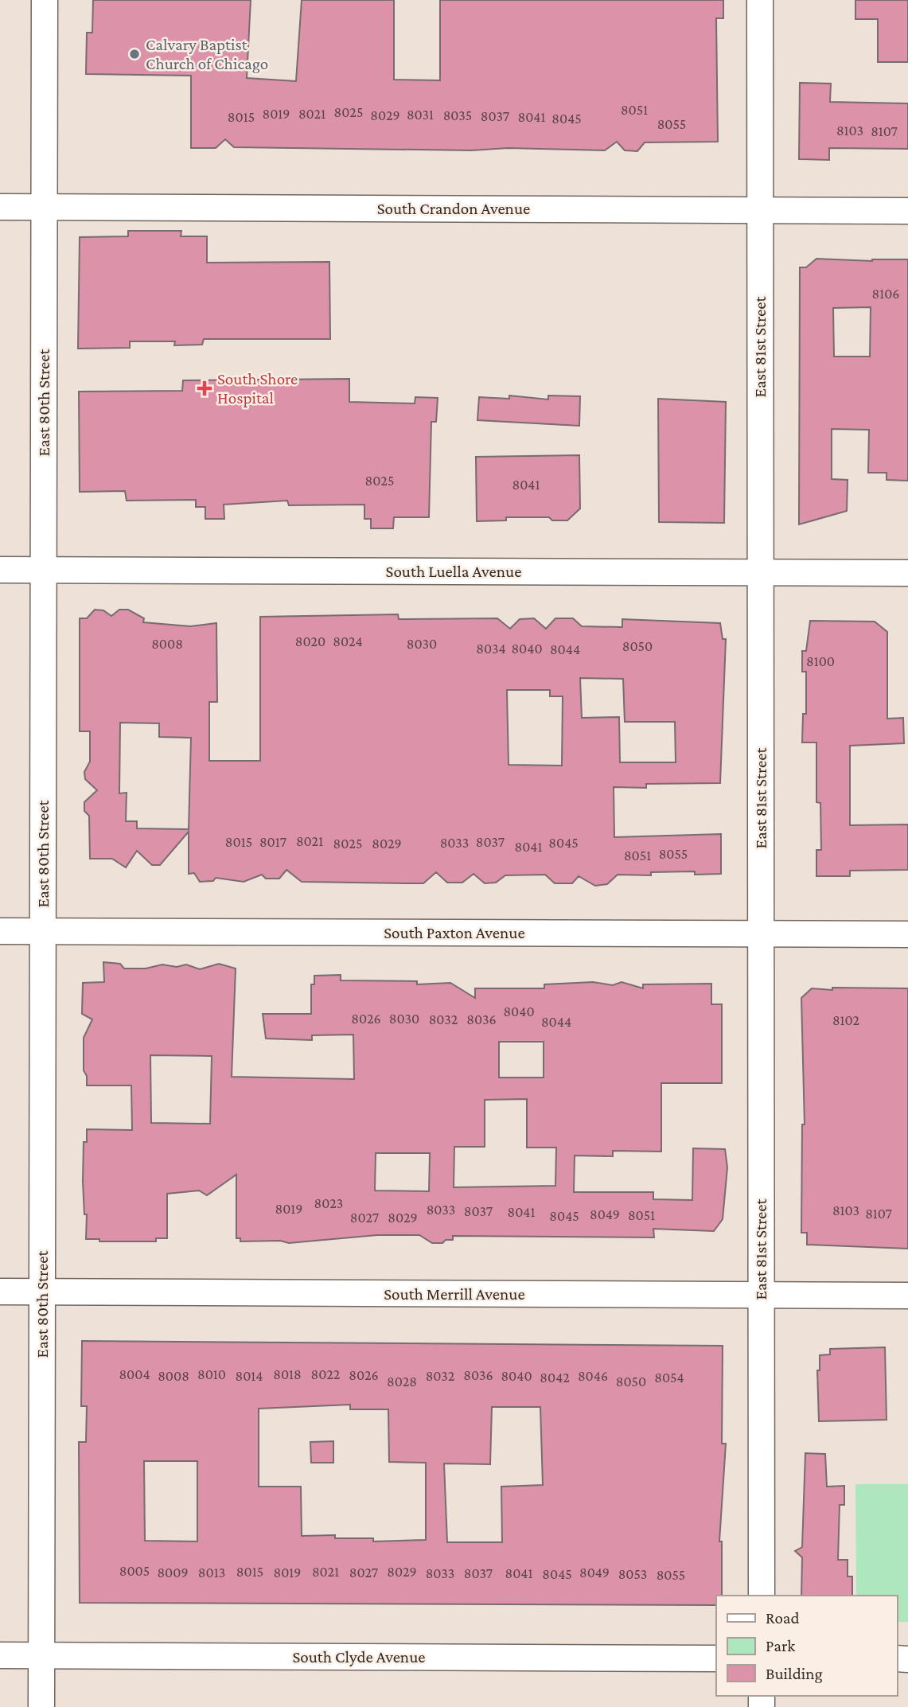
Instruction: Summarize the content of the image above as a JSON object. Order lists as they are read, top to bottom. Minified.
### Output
{"streets":{"street":["South Crandon Avenue","East 81st Street","East 80th Street","South Luella Avenue","South Paxton Avenue","South Merrill Avenue","South Clyde Avenue"]},"crossings":[["South Crandon Avenue","East 81st Street"],["South Crandon Avenue","East 80th Street"],["East 81st Street","South Luella Avenue"],["East 81st Street","South Paxton Avenue"],["East 81st Street","South Merrill Avenue"],["East 80th Street","South Luella Avenue"],["East 80th Street","South Paxton Avenue"],["East 80th Street","South Merrill Avenue"],["East 80th Street","South Clyde Avenue"]],"places":{"other":["Calvary Baptist Church of Chicago"],"health":["South Shore Hospital"]},"house_numbers":["8051","8025","8019","8021","8031","8029","8035","8037","8015","8041","8045","8055","8103","8107","8106","8025","8041","8020","8024","8008","8030","8050","8034","8040","8044","8100","8021","8015","8017","8037","8033","8045","8025","8029","8041","8055","8051","8040","8026","8030","8032","8036","8102","8044","8023","8019","8033","8103","8037","8041","8107","8049","8051","8045","8027","8029","8004","8010","8018","8022","8026","8036","8008","8014","8032","8040","8046","8042","8054","8028","8050","8005","8015","8021","8029","8009","8013","8019","8027","8049","8033","8037","8041","8045","8053","8055"],"legend":["Road","Park","Building"]}
